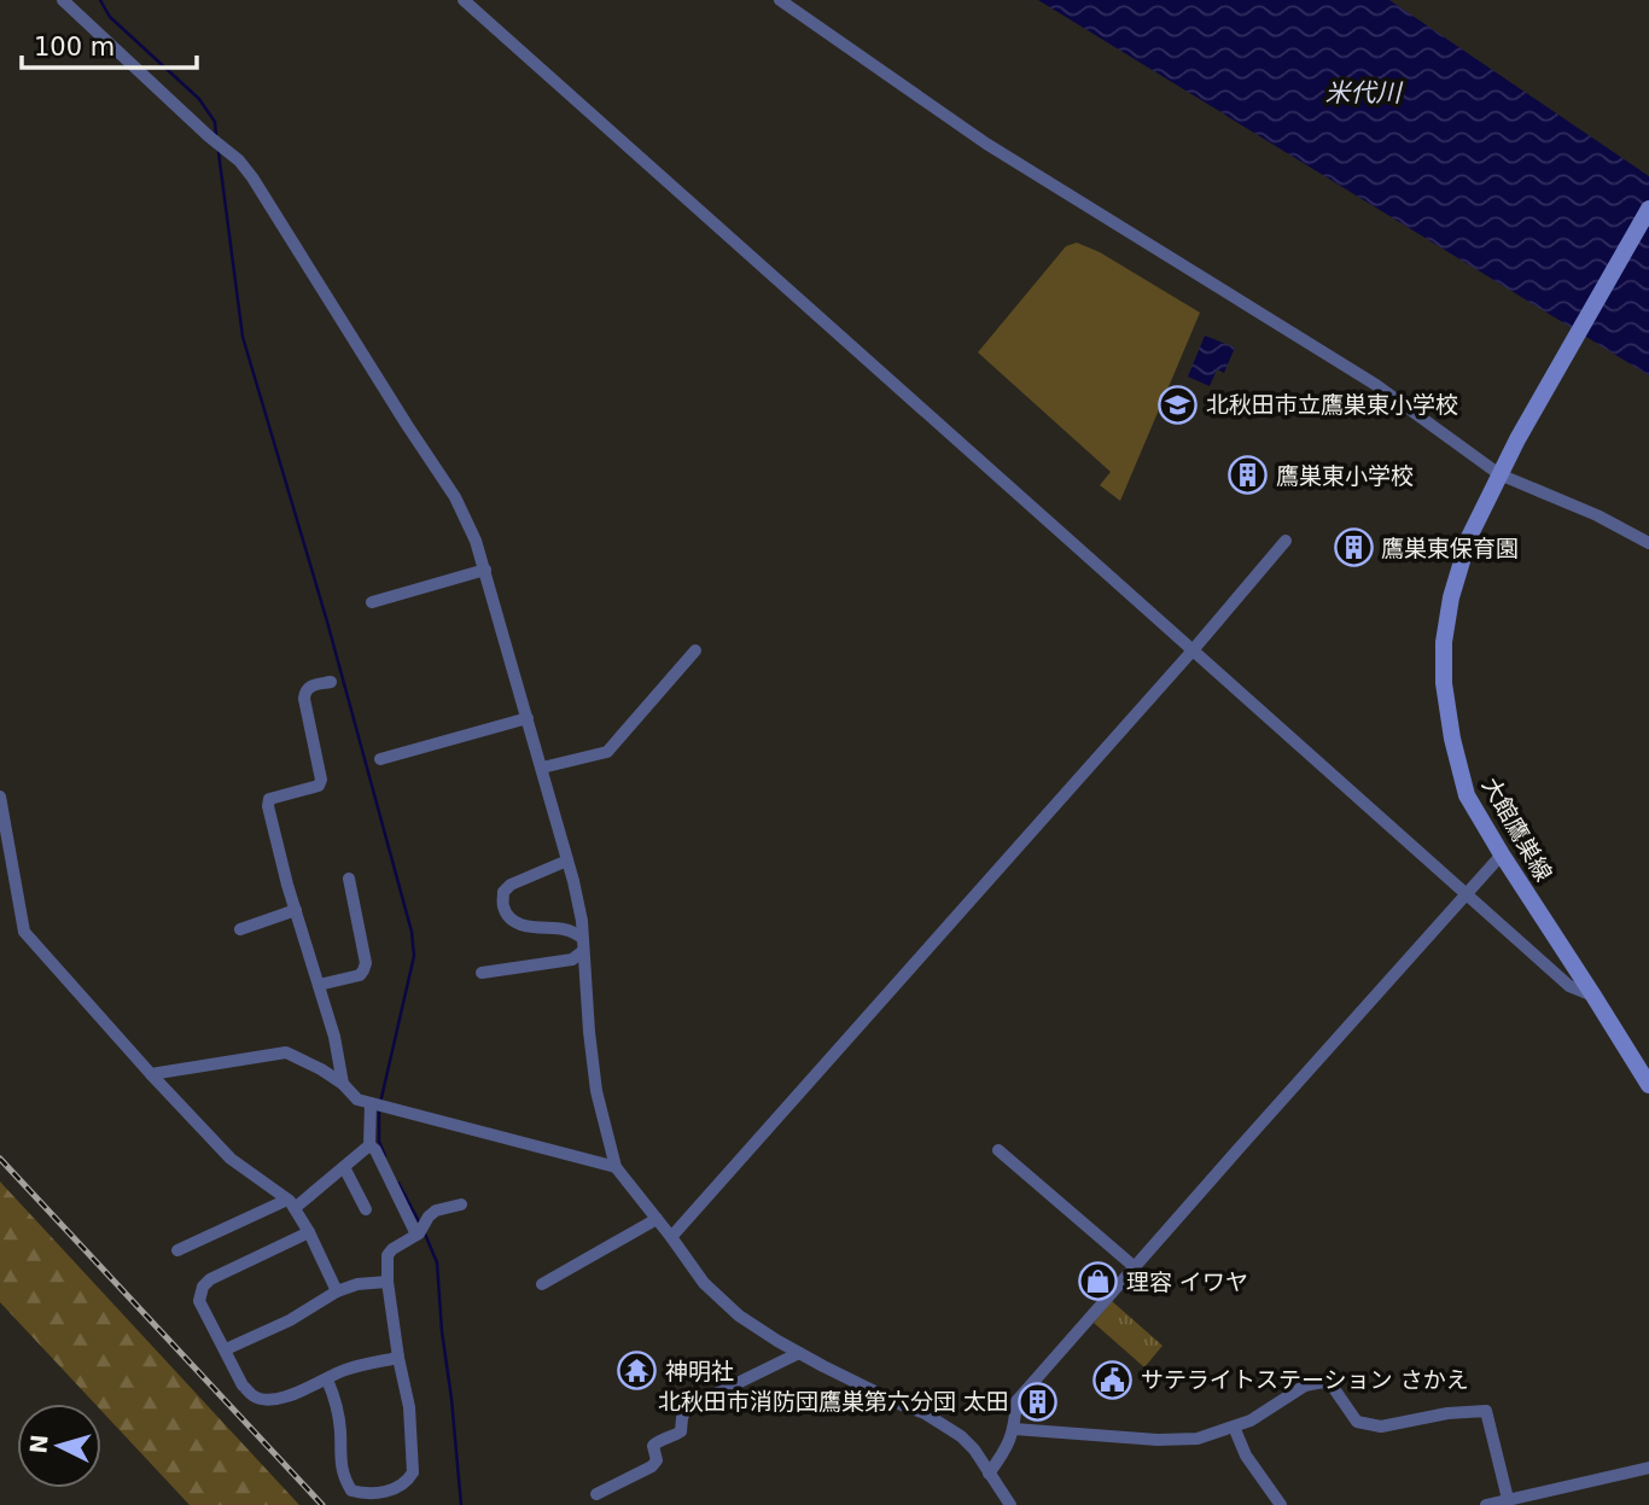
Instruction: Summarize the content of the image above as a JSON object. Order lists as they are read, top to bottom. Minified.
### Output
{"streets":{"main road":["大館鷹巣線"]},"water":["米代川"],"places":{"school or university":["北秋田市立鷹巣東小学校"],"building":["鷹巣東小学校","鷹巣東保育園","北秋田市消防団鷹巣第六分団 太田"],"shop":["理容 イワヤ"],"temple":["神明社"],"public building":["サテライトステーション さかえ"]},"scale_bar":"100 m","north":"left"}
